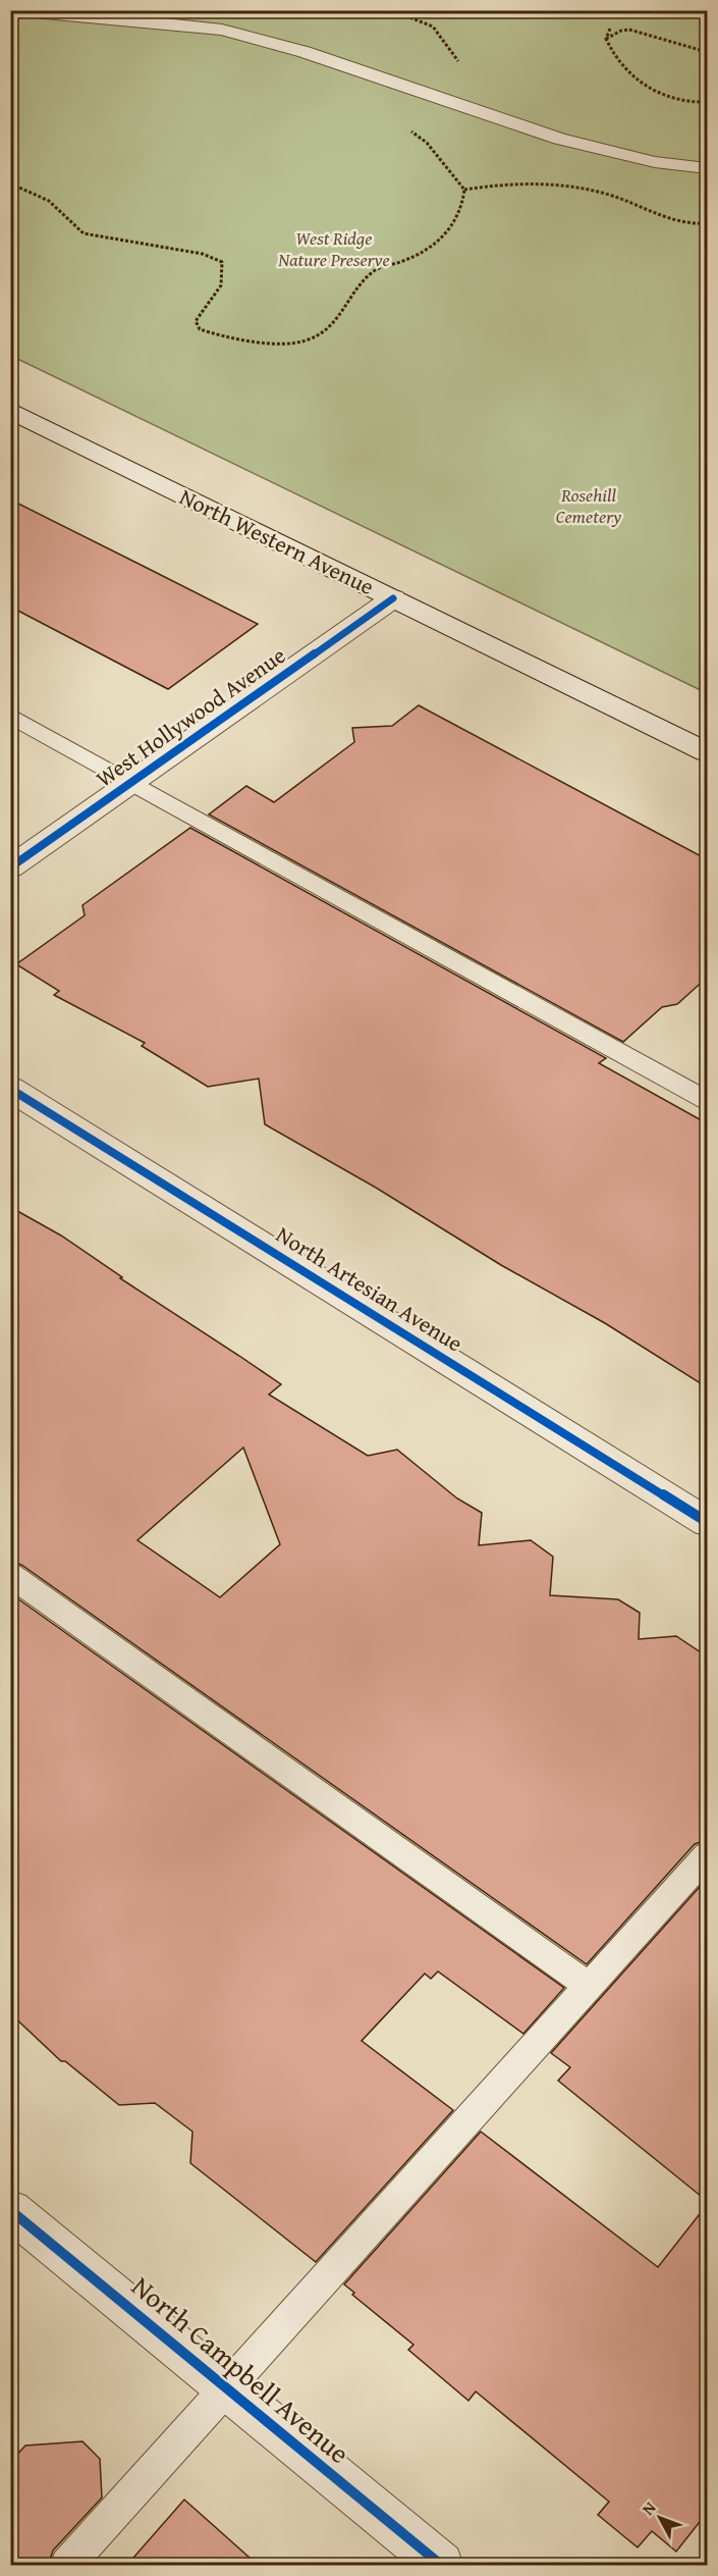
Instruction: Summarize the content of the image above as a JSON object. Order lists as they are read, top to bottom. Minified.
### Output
{"streets":{"street":["North Western Avenue","West Hollywood Avenue","North Artesian Avenue","North Campbell Avenue"]},"crossings":[["North Western Avenue","West Hollywood Avenue"]],"parks":["West Ridge Nature Preserve","Rosehill Cemetery"],"north":"top left"}
